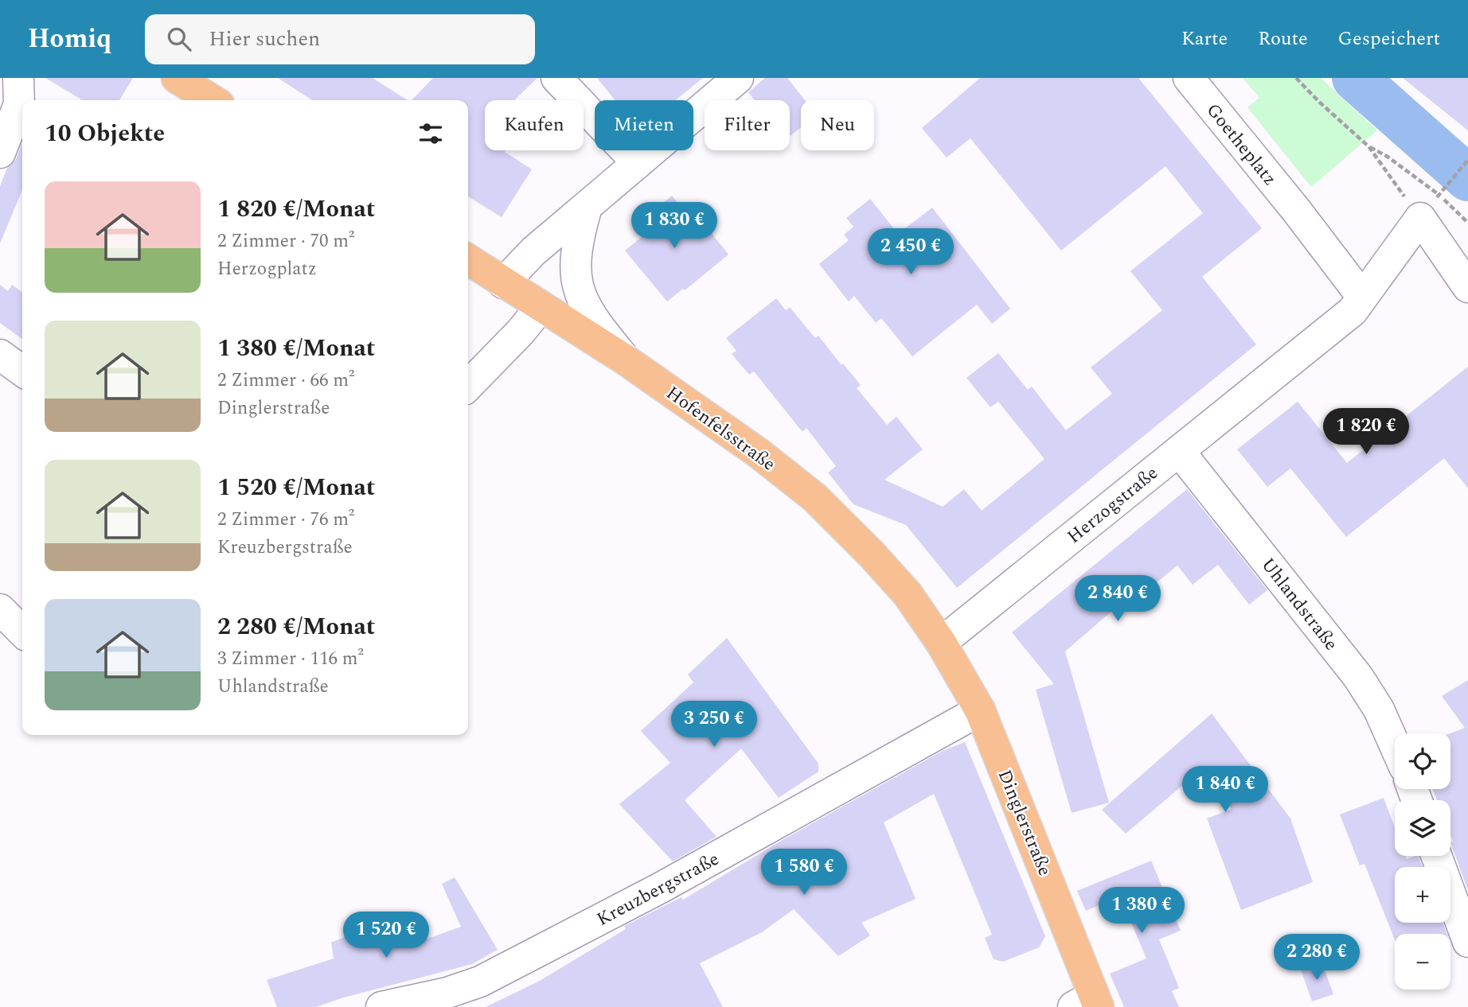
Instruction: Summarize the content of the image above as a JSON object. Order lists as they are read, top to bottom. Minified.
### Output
{"streets":{"main road":["Hofenfelsstraße","Dinglerstraße"],"street":["Goetheplatz","Herzogstraße","Uhlandstraße","Kreuzbergstraße"]},"crossings":[["Goetheplatz","Herzogstraße"],["Hofenfelsstraße","Herzogstraße"],["Hofenfelsstraße","Dinglerstraße"],["Herzogstraße","Uhlandstraße"],["Herzogstraße","Dinglerstraße"],["Dinglerstraße","Kreuzbergstraße"]],"page":{"header":"Homiq","search":"Hier suchen","nav":["Karte","Route","Gespeichert"],"chip":["Kaufen","Mieten","Filter","Neu"],"heading":"10 Objekte","list":[{"name":"1 820 €/Monat","note":"2 Zimmer · 70 m² · Herzogplatz"},{"name":"1 380 €/Monat","note":"2 Zimmer · 66 m² · Dinglerstraße"},{"name":"1 520 €/Monat","note":"2 Zimmer · 76 m² · Kreuzbergstraße"},{"name":"2 280 €/Monat","note":"3 Zimmer · 116 m² · Uhlandstraße"}],"price":["1 830 €","2 450 €","1 820 €","2 840 €","3 250 €","1 840 €","1 580 €","1 380 €","1 520 €","2 280 €"],"map_buttons":["+","−"]}}
